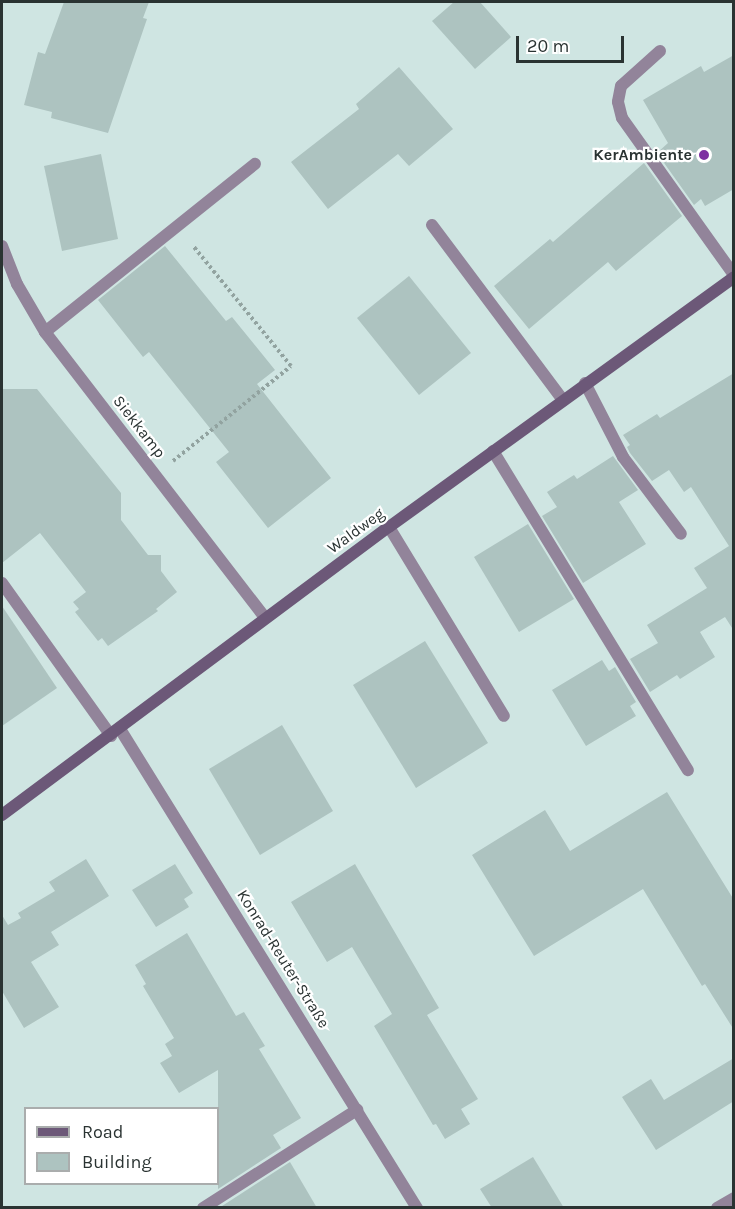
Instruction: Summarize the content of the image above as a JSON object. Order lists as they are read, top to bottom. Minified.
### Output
{"streets":{"main road":["Waldweg"],"street":["Siekkamp","Konrad-Reuter-Straße"]},"crossings":[["Siekkamp","Waldweg"],["Waldweg","Konrad-Reuter-Straße"]],"places":["KerAmbiente"],"legend":["Road","Building"],"scale_bar":"20 m"}
